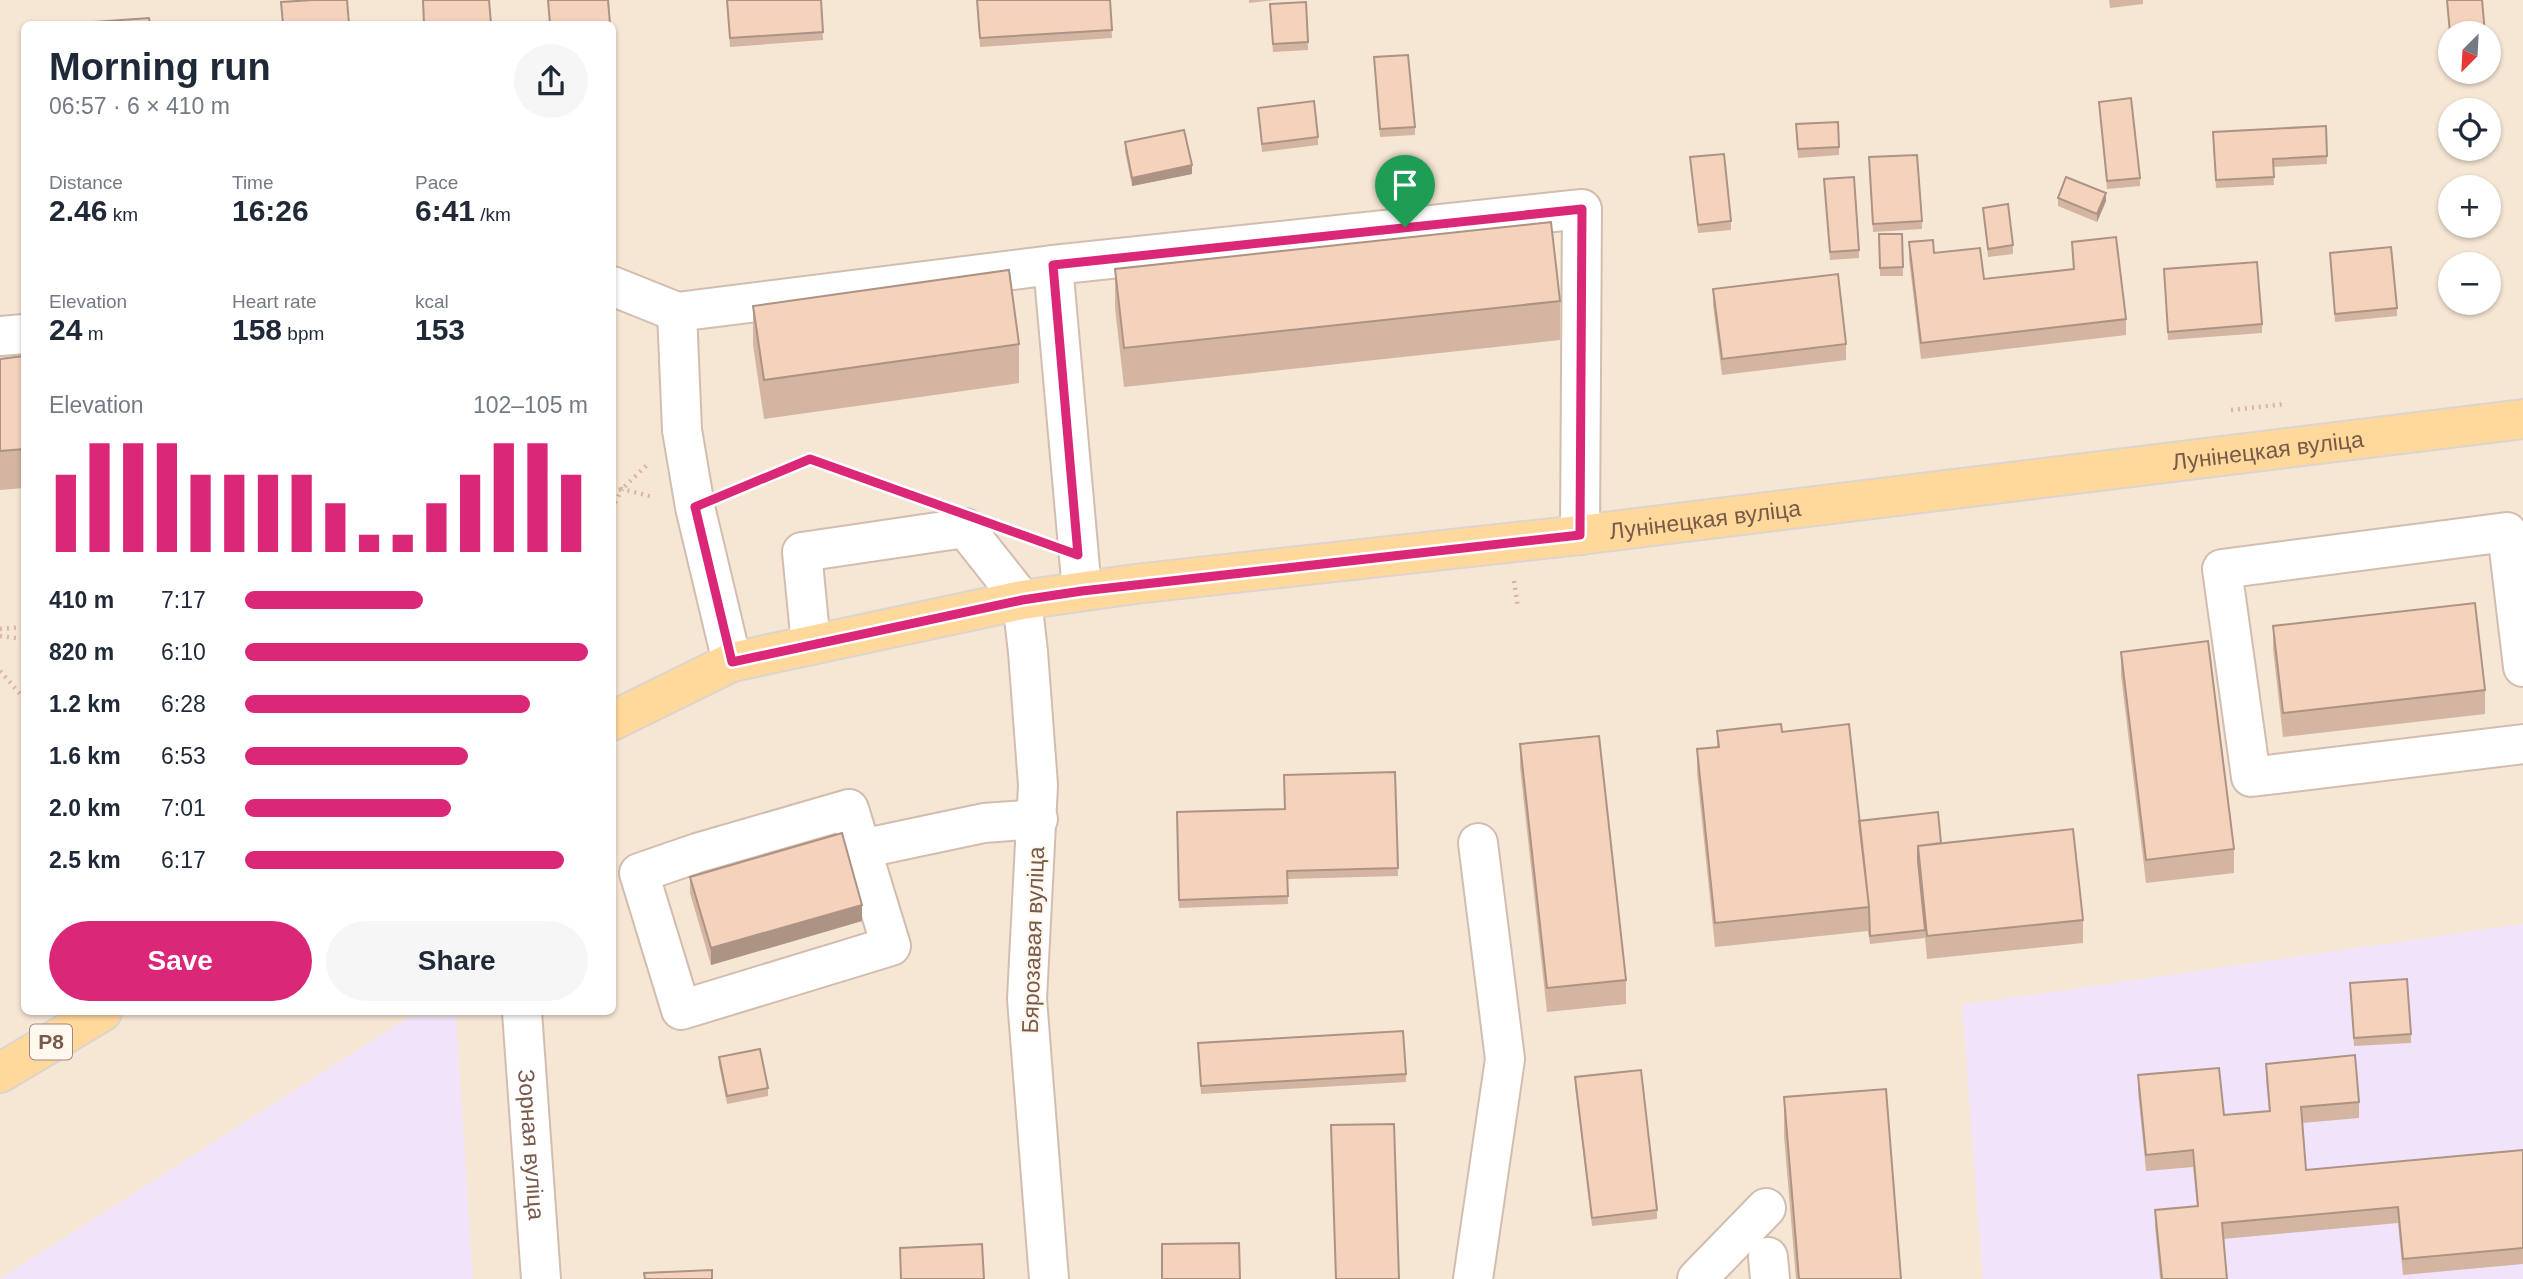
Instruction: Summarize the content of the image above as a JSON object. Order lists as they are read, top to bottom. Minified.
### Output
{"streets":{"main road":["Лунінецкая вуліца","Р8"],"street":["Бярозавая вуліца","Зорная вуліца"]},"crossings":[["Лунінецкая вуліца","Бярозавая вуліца"]],"north":"bottom left","page":{"map_buttons":["+","−"],"heading":["Morning run","06:57 · 6 × 410 m"],"stats":[["Distance","2.46 km"],["Time","16:26"],["Pace","6:41 /km"],["Elevation","24 m"],["Heart rate","158 bpm"],["kcal","153"]],"chart":["Elevation","102–105 m"],"list":[{"name":"410 m","note":"7:17"},{"name":"820 m","note":"6:10"},{"name":"1.2 km","note":"6:28"},{"name":"1.6 km","note":"6:53"},{"name":"2.0 km","note":"7:01"},{"name":"2.5 km","note":"6:17"}],"buttons":["Save","Share"]}}
